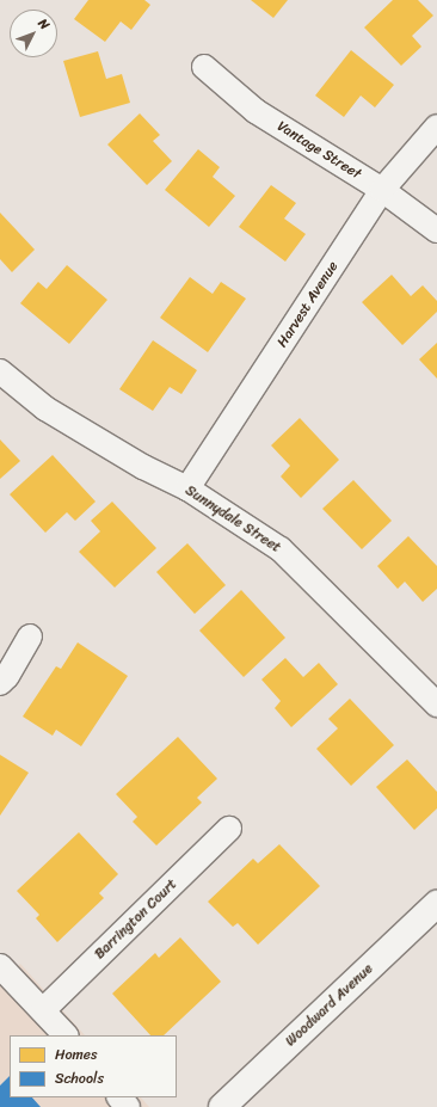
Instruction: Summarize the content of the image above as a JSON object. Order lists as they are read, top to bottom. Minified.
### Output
{"streets":{"main road":["Woodward Avenue"],"street":["Vantage Street","Harvest Avenue","Sunnydale Street","Barrington Court"]},"crossings":[["Vantage Street","Harvest Avenue"],["Harvest Avenue","Sunnydale Street"]],"legend":["Homes","Schools"],"north":"top right"}
